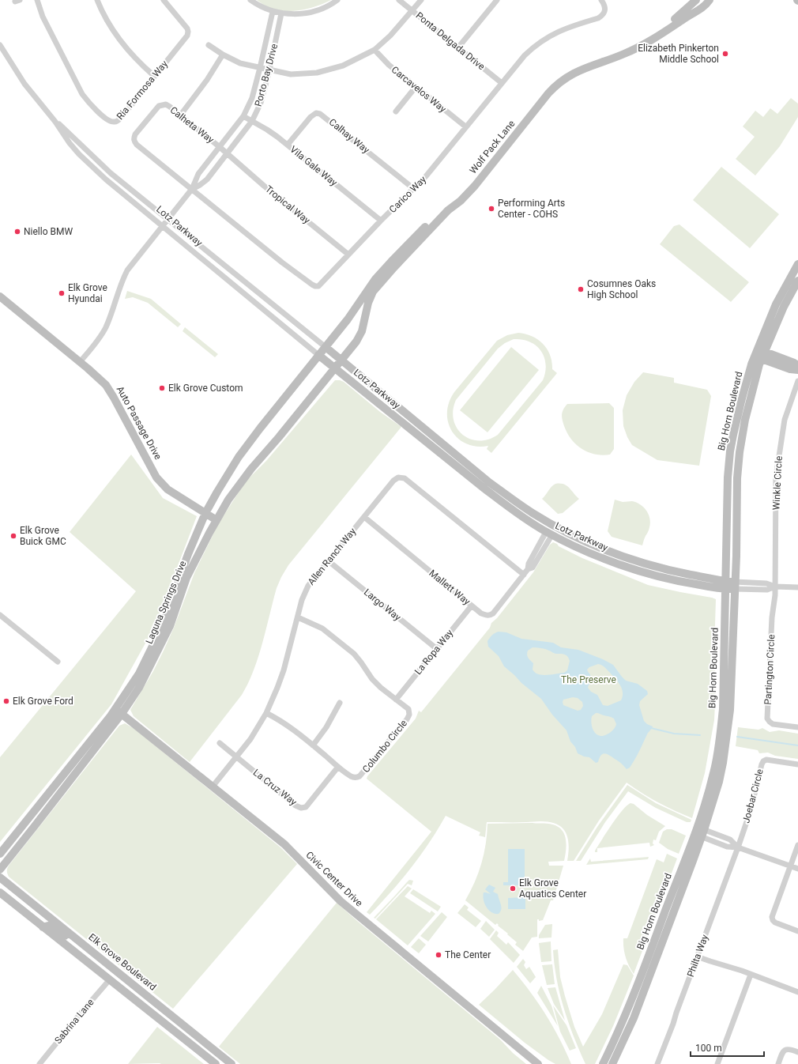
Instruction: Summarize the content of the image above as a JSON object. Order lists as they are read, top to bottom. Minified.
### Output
{"streets":{"street":["Ponta Delgada Drive","Porto Bay Drive","Carcavelos Way","Ria Formosa Way","Calheta Way","Calhay Way","Wolf Pack Lane","Vila Gale Way","Carico Way","Tropical Way","Lotz Parkway","Big Horn Boulevard","Auto Passage Drive","Winkle Circle","Allen Ranch Way","Mallett Way","Laguna Springs Drive","Largo Way","La Ropa Way","Partington Circle","Columbo Circle","La Cruz Way","Joebar Circle","Civic Center Drive","Philta Way","Elk Grove Boulevard","Sabrina Lane"]},"crossings":[["Ponta Delgada Drive","Carico Way"],["Porto Bay Drive","Calheta Way"],["Porto Bay Drive","Vila Gale Way"],["Porto Bay Drive","Carico Way"],["Porto Bay Drive","Tropical Way"],["Porto Bay Drive","Lotz Parkway"],["Porto Bay Drive","Auto Passage Drive"],["Carcavelos Way","Carico Way"],["Calheta Way","Carico Way"],["Calheta Way","Tropical Way"],["Calhay Way","Vila Gale Way"],["Calhay Way","Carico Way"],["Wolf Pack Lane","Lotz Parkway"],["Wolf Pack Lane","Laguna Springs Drive"],["Vila Gale Way","Carico Way"],["Carico Way","Tropical Way"],["Lotz Parkway","Big Horn Boulevard"],["Lotz Parkway","Mallett Way"],["Lotz Parkway","Laguna Springs Drive"],["Auto Passage Drive","Laguna Springs Drive"],["Winkle Circle","Partington Circle"],["Allen Ranch Way","Mallett Way"],["Allen Ranch Way","Largo Way"],["Allen Ranch Way","Columbo Circle"],["Allen Ranch Way","La Cruz Way"],["Allen Ranch Way","Civic Center Drive"],["Mallett Way","La Ropa Way"],["Laguna Springs Drive","Civic Center Drive"],["Largo Way","La Ropa Way"],["La Ropa Way","Columbo Circle"],["Columbo Circle","La Cruz Way"],["Joebar Circle","Philta Way"]],"parks":["The Preserve"],"places":["Elizabeth Pinkerton Middle School","Performing Arts Center - COHS","Niello BMW","Cosumnes Oaks High School","Elk Grove Hyundai","Elk Grove Custom","Elk Grove Buick GMC","Elk Grove Ford","Elk Grove Aquatics Center","The Center"],"scale_bar":"100 m"}
